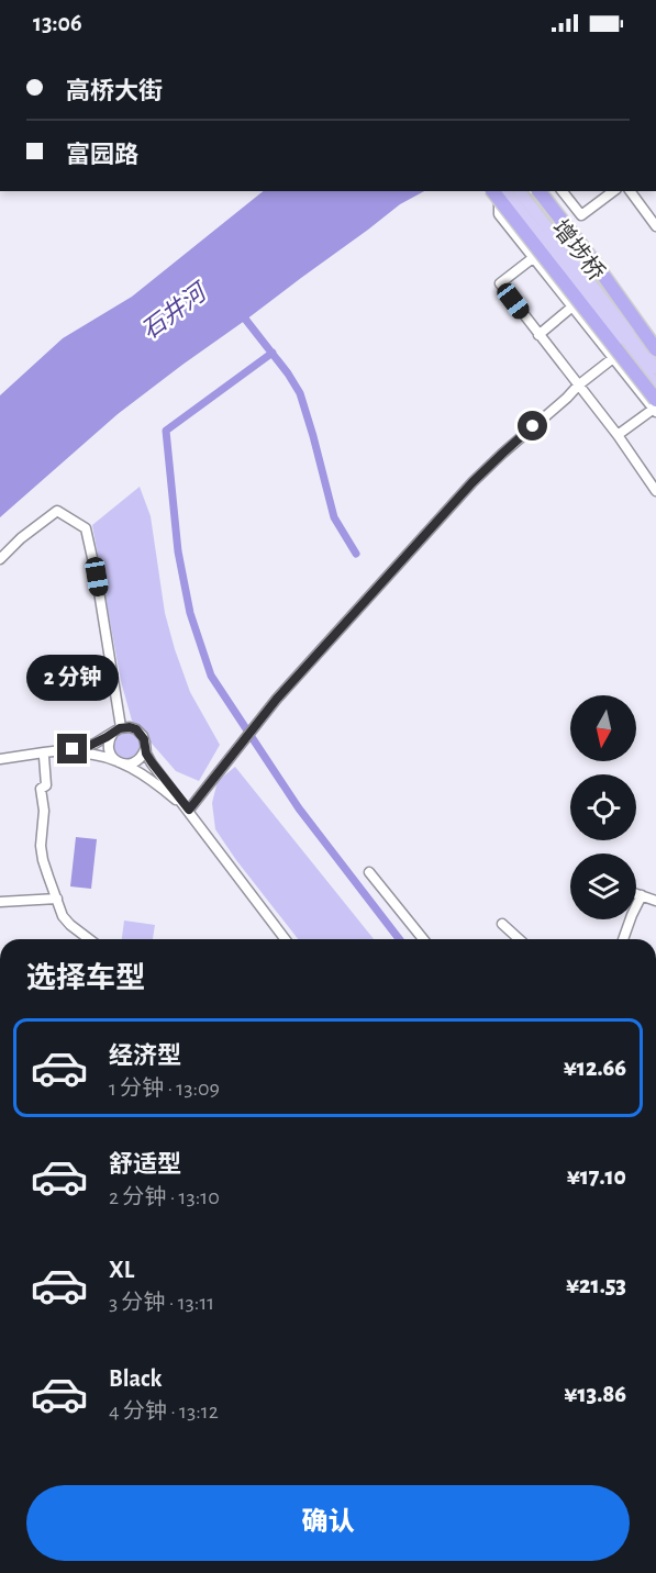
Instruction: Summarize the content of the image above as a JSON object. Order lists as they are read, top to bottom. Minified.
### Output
{"streets":{"main road":["增埗桥"]},"water":["石井河"],"north":"bottom","page":{"status":"13:06","banner":["高桥大街","富园路"],"bubble":"2 分钟","heading":"选择车型","list":[{"name":"经济型","note":"1 分钟 · 13:09","value":"¥12.66"},{"name":"舒适型","note":"2 分钟 · 13:10","value":"¥17.10"},{"name":"XL","note":"3 分钟 · 13:11","value":"¥21.53"},{"name":"Black","note":"4 分钟 · 13:12","value":"¥13.86"}],"buttons":"确认"}}
